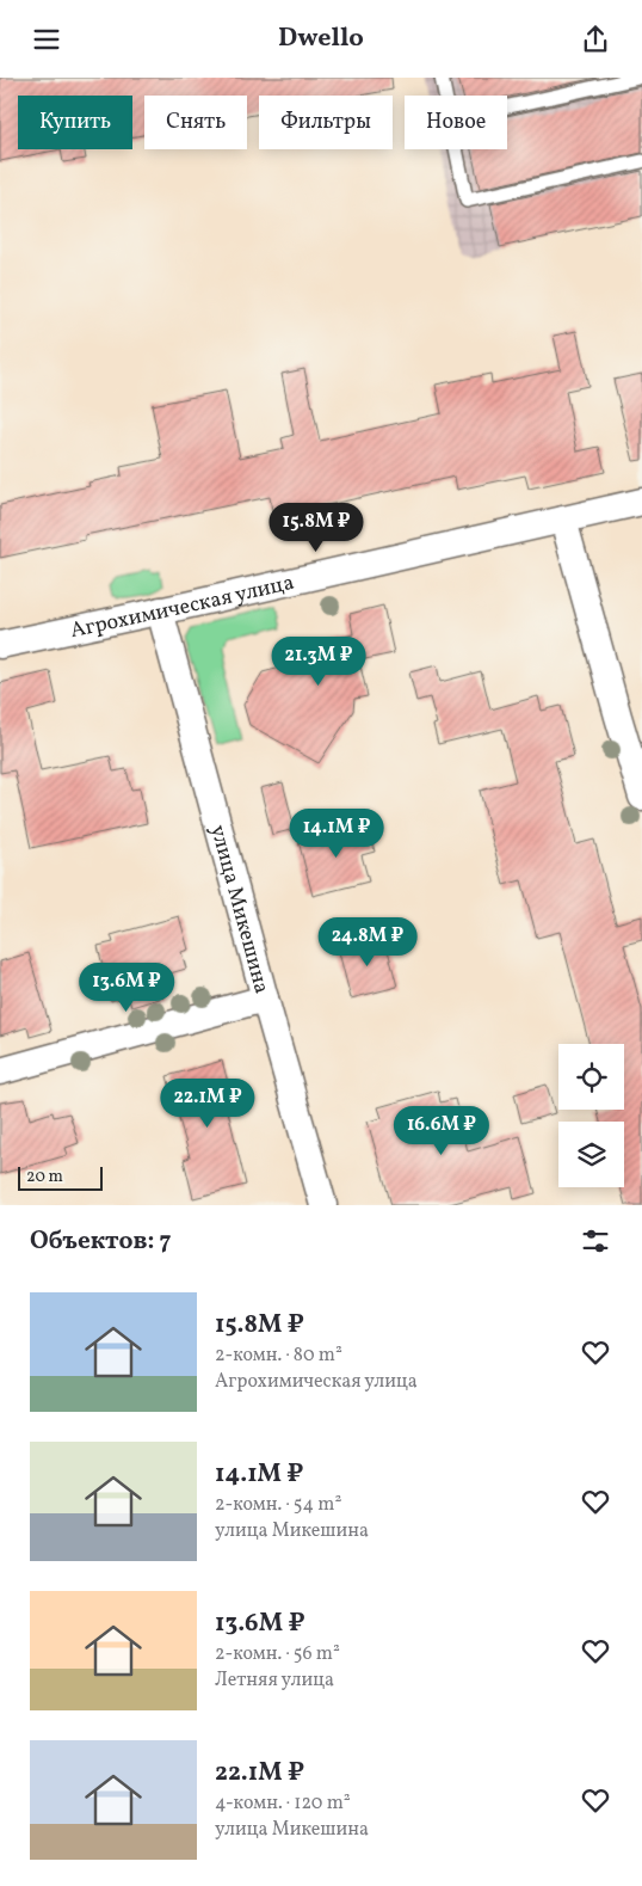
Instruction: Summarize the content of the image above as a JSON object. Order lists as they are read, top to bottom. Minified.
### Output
{"streets":{"street":["Агрохимическая улица","улица Микешина"]},"crossings":[["Агрохимическая улица","улица Микешина"]],"scale_bar":"20 m","page":{"header":"Dwello","chip":["Купить","Снять","Фильтры","Новое"],"price":["15.8M ₽","21.3M ₽","14.1M ₽","24.8M ₽","13.6M ₽","22.1M ₽","16.6M ₽"],"scale":"20 m","heading":"Объектов: 7","list":[{"name":"15.8M ₽","note":"2-комн. · 80 m² · Агрохимическая улица"},{"name":"14.1M ₽","note":"2-комн. · 54 m² · улица Микешина"},{"name":"13.6M ₽","note":"2-комн. · 56 m² · Летняя улица"},{"name":"22.1M ₽","note":"4-комн. · 120 m² · улица Микешина"}]}}
